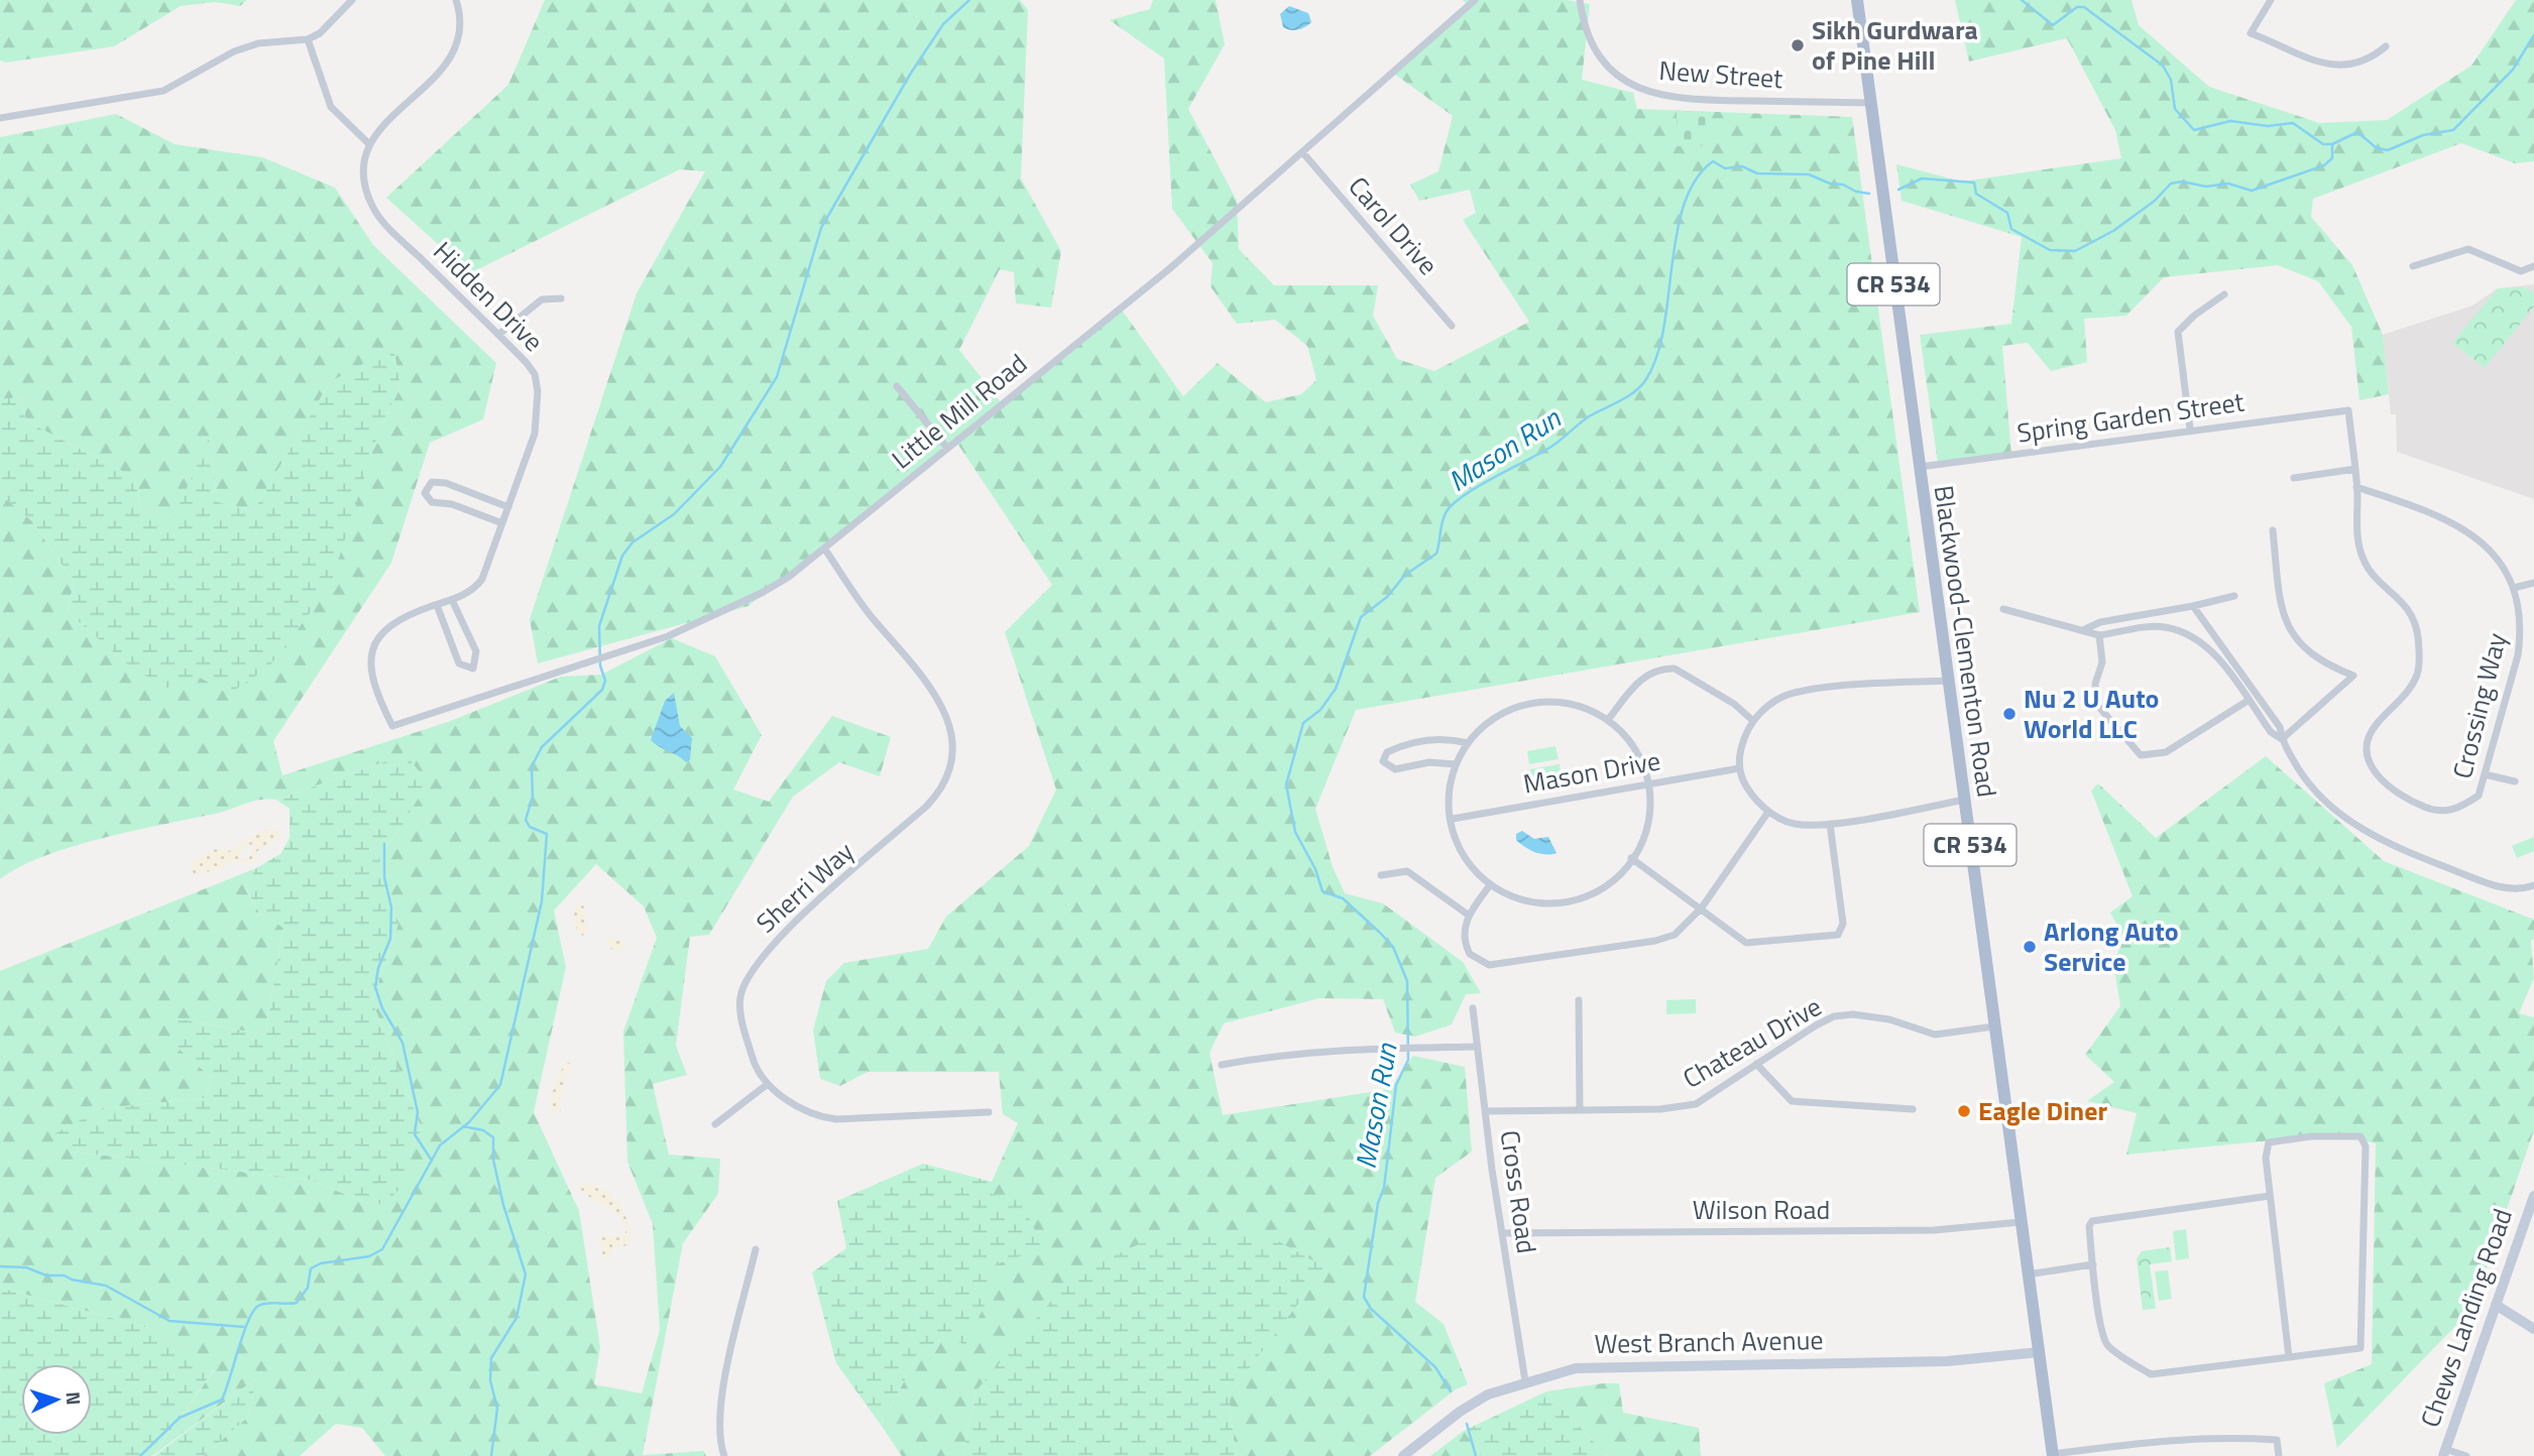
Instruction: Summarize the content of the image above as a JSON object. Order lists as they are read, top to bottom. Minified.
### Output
{"streets":{"main road":["CR 534","Blackwood-Clementon Road"],"street":["New Street","Carol Drive","Hidden Drive","Little Mill Road","Spring Garden Street","Crossing Way","Mason Drive","Sherri Way","Chateau Drive","Cross Road","Wilson Road","Chews Landing Road","West Branch Avenue"]},"crossings":[["New Street","Blackwood-Clementon Road"],["Carol Drive","Little Mill Road"],["Hidden Drive","Little Mill Road"],["Little Mill Road","Sherri Way"],["Spring Garden Street","Blackwood-Clementon Road"],["Spring Garden Street","Crossing Way"],["Blackwood-Clementon Road","Chateau Drive"],["Blackwood-Clementon Road","Wilson Road"],["Blackwood-Clementon Road","West Branch Avenue"],["Chateau Drive","Cross Road"],["Cross Road","Wilson Road"],["Cross Road","West Branch Avenue"]],"water":["Mason Run"],"places":["Sikh Gurdwara of Pine Hill","Nu 2 U Auto World LLC","Arlong Auto Service","Eagle Diner"],"north":"right"}
